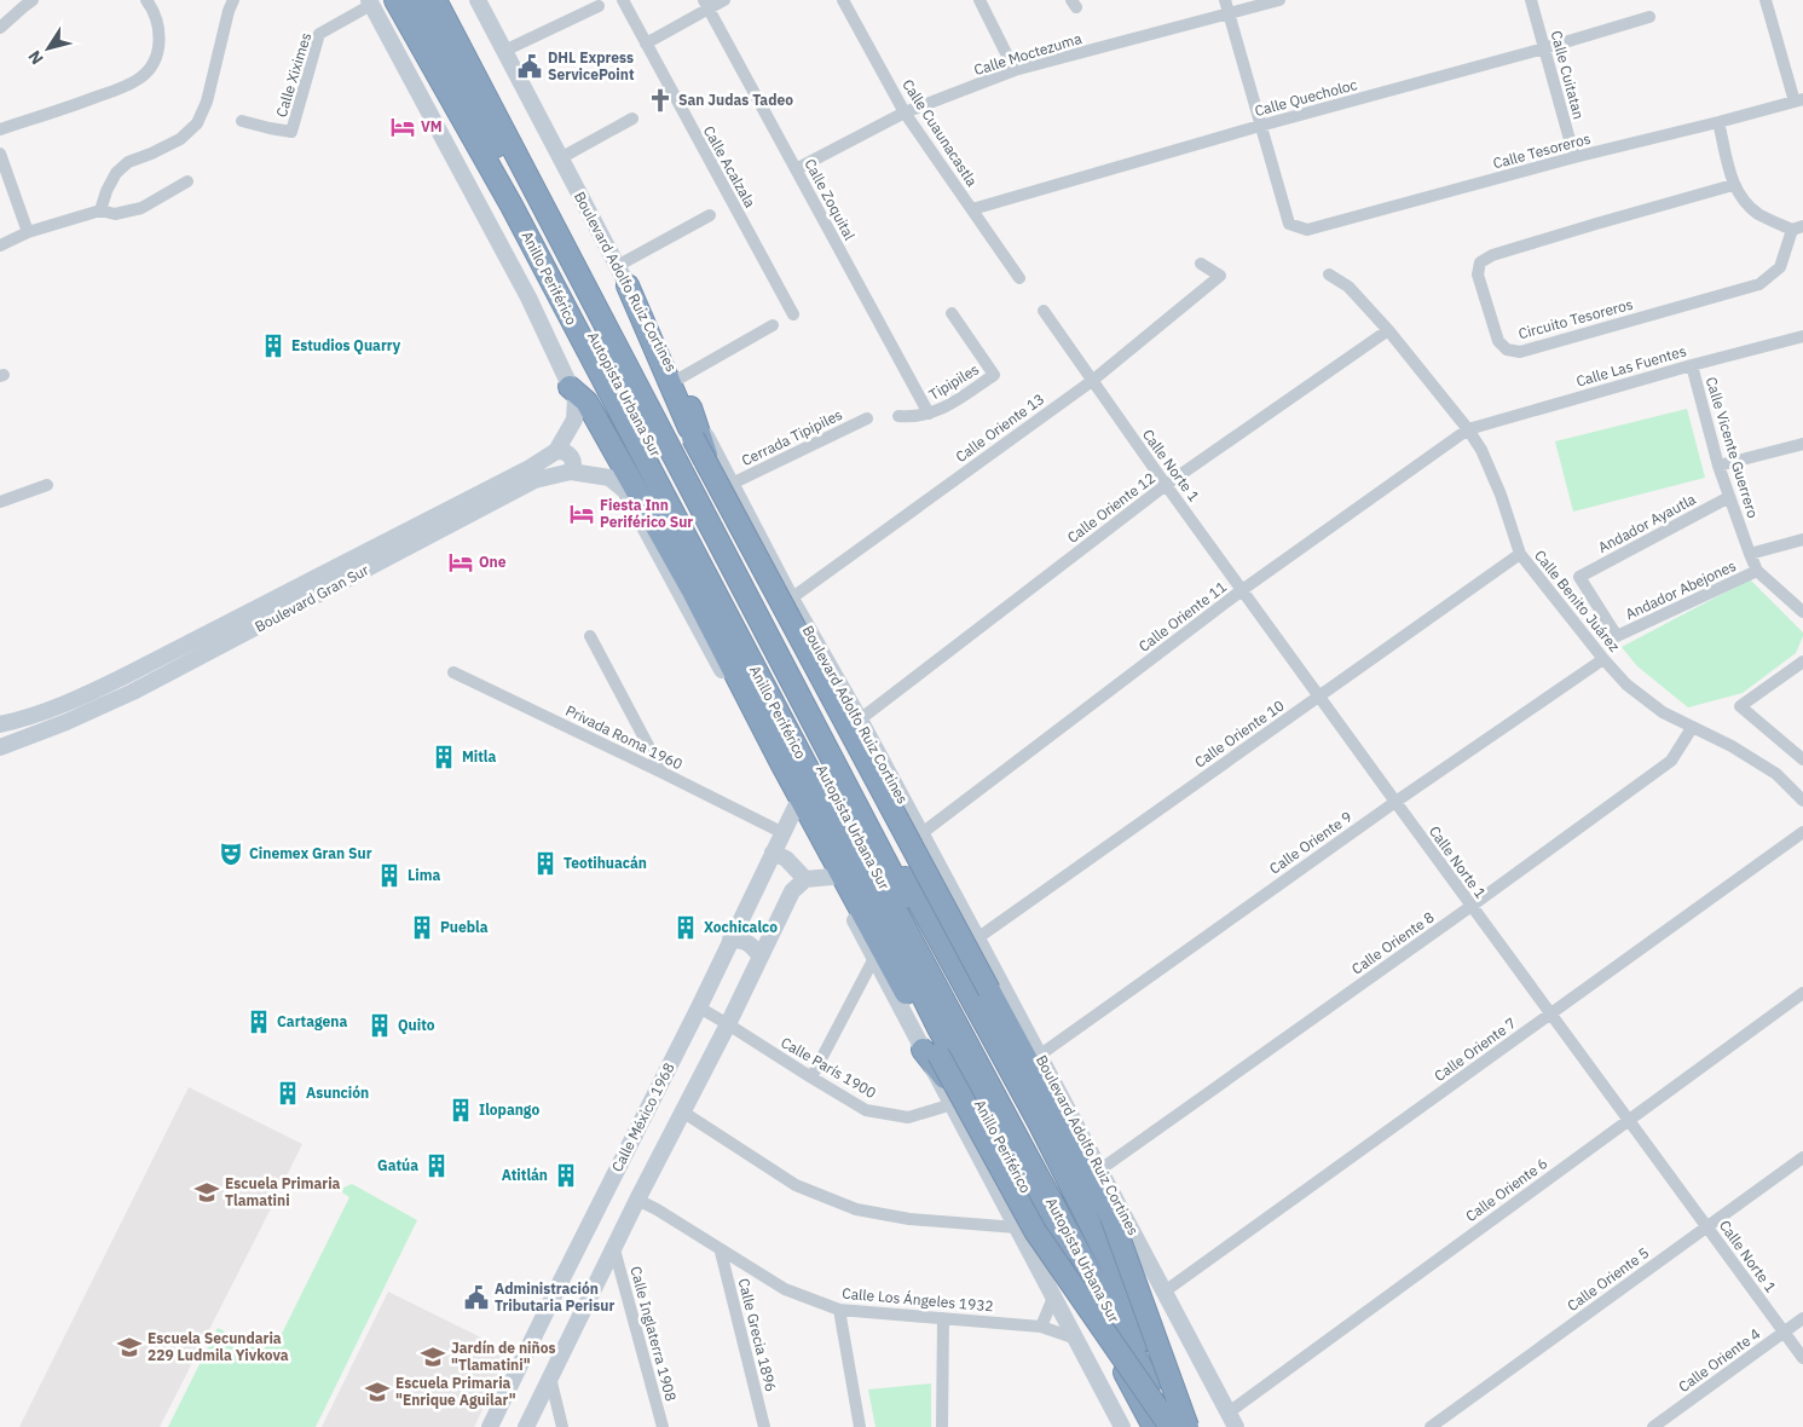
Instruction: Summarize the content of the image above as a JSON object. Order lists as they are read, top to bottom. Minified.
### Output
{"streets":{"highway":["Anillo Periférico","Autopista Urbana Sur"],"main road":["Boulevard Adolfo Ruiz Cortines","Boulevard Gran Sur","Calle México 1968"],"street":["Calle Moctezuma","Calle Xiximes","Calle Cuitatan","Calle Quecholoc","Calle Cuaunacastla","Calle Tesoreros","Calle Acalzala","Calle Zoquital","Circuito Tesoreros","Calle Las Fuentes","Tipipiles","Calle Oriente 13","Cerrada Tipipiles","Calle Vicente Guerrero","Calle Norte 1","Calle Oriente 12","Andador Ayautla","Andador Abejones","Calle Benito Juárez","Calle Oriente 11","Calle Oriente 10","Privada Roma 1960","Calle Oriente 9","Calle Oriente 8","Calle Oriente 7","Calle París 1900","Calle Oriente 6","Calle Oriente 5","Calle Los Ángeles 1932","Calle Inglaterra 1908","Calle Grecia 1896","Calle Oriente 4"]},"crossings":[["Calle Moctezuma","Calle Cuaunacastla"],["Calle Moctezuma","Calle Zoquital"],["Calle Cuitatan","Calle Quecholoc"],["Calle Cuitatan","Calle Tesoreros"],["Calle Quecholoc","Calle Cuaunacastla"],["Calle Quecholoc","Calle Tesoreros"],["Calle Tesoreros","Circuito Tesoreros"],["Calle Zoquital","Tipipiles"],["Boulevard Adolfo Ruiz Cortines","Calle Oriente 13"],["Boulevard Adolfo Ruiz Cortines","Cerrada Tipipiles"],["Boulevard Adolfo Ruiz Cortines","Calle Oriente 12"],["Boulevard Adolfo Ruiz Cortines","Calle Oriente 11"],["Boulevard Adolfo Ruiz Cortines","Calle Oriente 10"],["Boulevard Adolfo Ruiz Cortines","Calle Oriente 9"],["Boulevard Adolfo Ruiz Cortines","Calle Oriente 8"],["Boulevard Adolfo Ruiz Cortines","Calle Oriente 7"],["Boulevard Adolfo Ruiz Cortines","Calle Oriente 6"],["Calle Las Fuentes","Calle Vicente Guerrero"],["Calle Las Fuentes","Calle Benito Juárez"],["Calle Las Fuentes","Calle Oriente 11"],["Calle Oriente 13","Calle Norte 1"],["Calle Vicente Guerrero","Andador Ayautla"],["Calle Vicente Guerrero","Andador Abejones"],["Calle Norte 1","Calle Oriente 12"],["Calle Norte 1","Calle Oriente 11"],["Calle Norte 1","Calle Oriente 10"],["Calle Norte 1","Calle Oriente 9"],["Calle Norte 1","Calle Oriente 8"],["Calle Norte 1","Calle Oriente 7"],["Calle Norte 1","Calle Oriente 6"],["Calle Norte 1","Calle Oriente 5"],["Calle Norte 1","Calle Oriente 4"],["Calle Oriente 12","Calle Benito Juárez"],["Andador Ayautla","Andador Abejones"],["Calle Benito Juárez","Calle Oriente 11"],["Calle Benito Juárez","Calle Oriente 10"],["Calle Benito Juárez","Calle Oriente 9"],["Calle Benito Juárez","Calle Oriente 8"],["Privada Roma 1960","Calle México 1968"],["Calle París 1900","Calle México 1968"],["Calle Los Ángeles 1932","Calle Grecia 1896"]],"places":{"public building":["DHL Express ServicePoint","Administración Tributaria Perisur"],"church":["San Judas Tadeo"],"hotel":["VM","Fiesta Inn Periférico Sur","One"],"building":["Estudios Quarry","Mitla","Teotihuacán","Lima","Puebla","Xochicalco","Cartagena","Quito","Asunción","Ilopango","Gatúa","Atitlán"],"theatre":["Cinemex Gran Sur"],"school or university":["Escuela Primaria Tlamatini","Escuela Secundaria 229 Ludmila Yivkova","Jardín de niños \"Tlamatini\"","Escuela Primaria \"Enrique Aguilar\""]},"north":"bottom left"}
